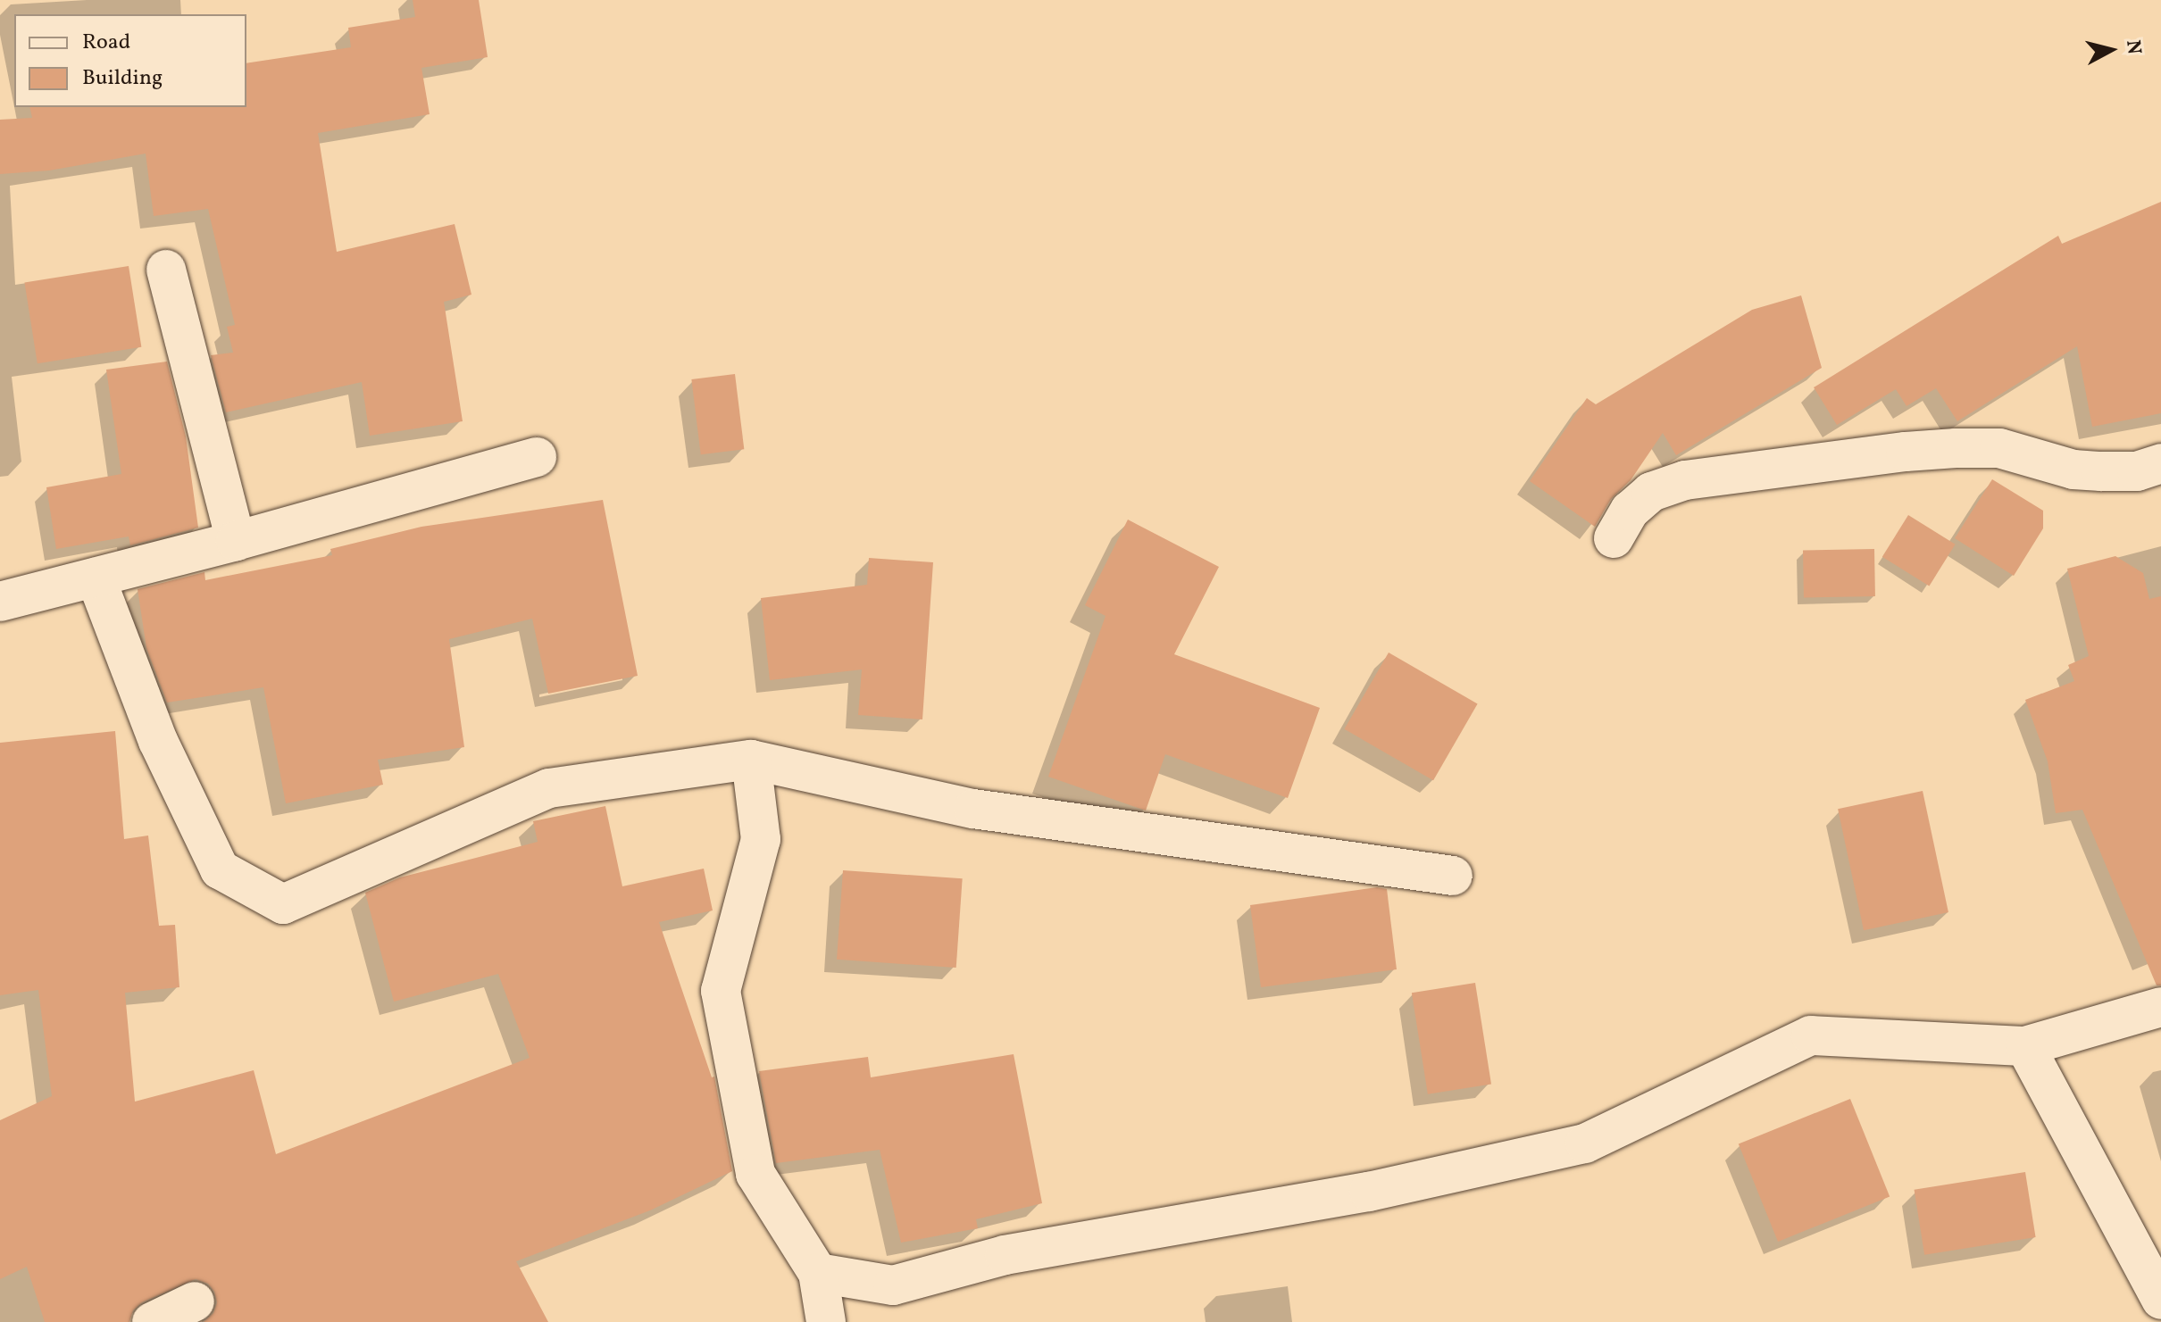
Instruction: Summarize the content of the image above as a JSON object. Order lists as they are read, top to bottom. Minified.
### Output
{"legend":["Road","Building"],"north":"right"}
